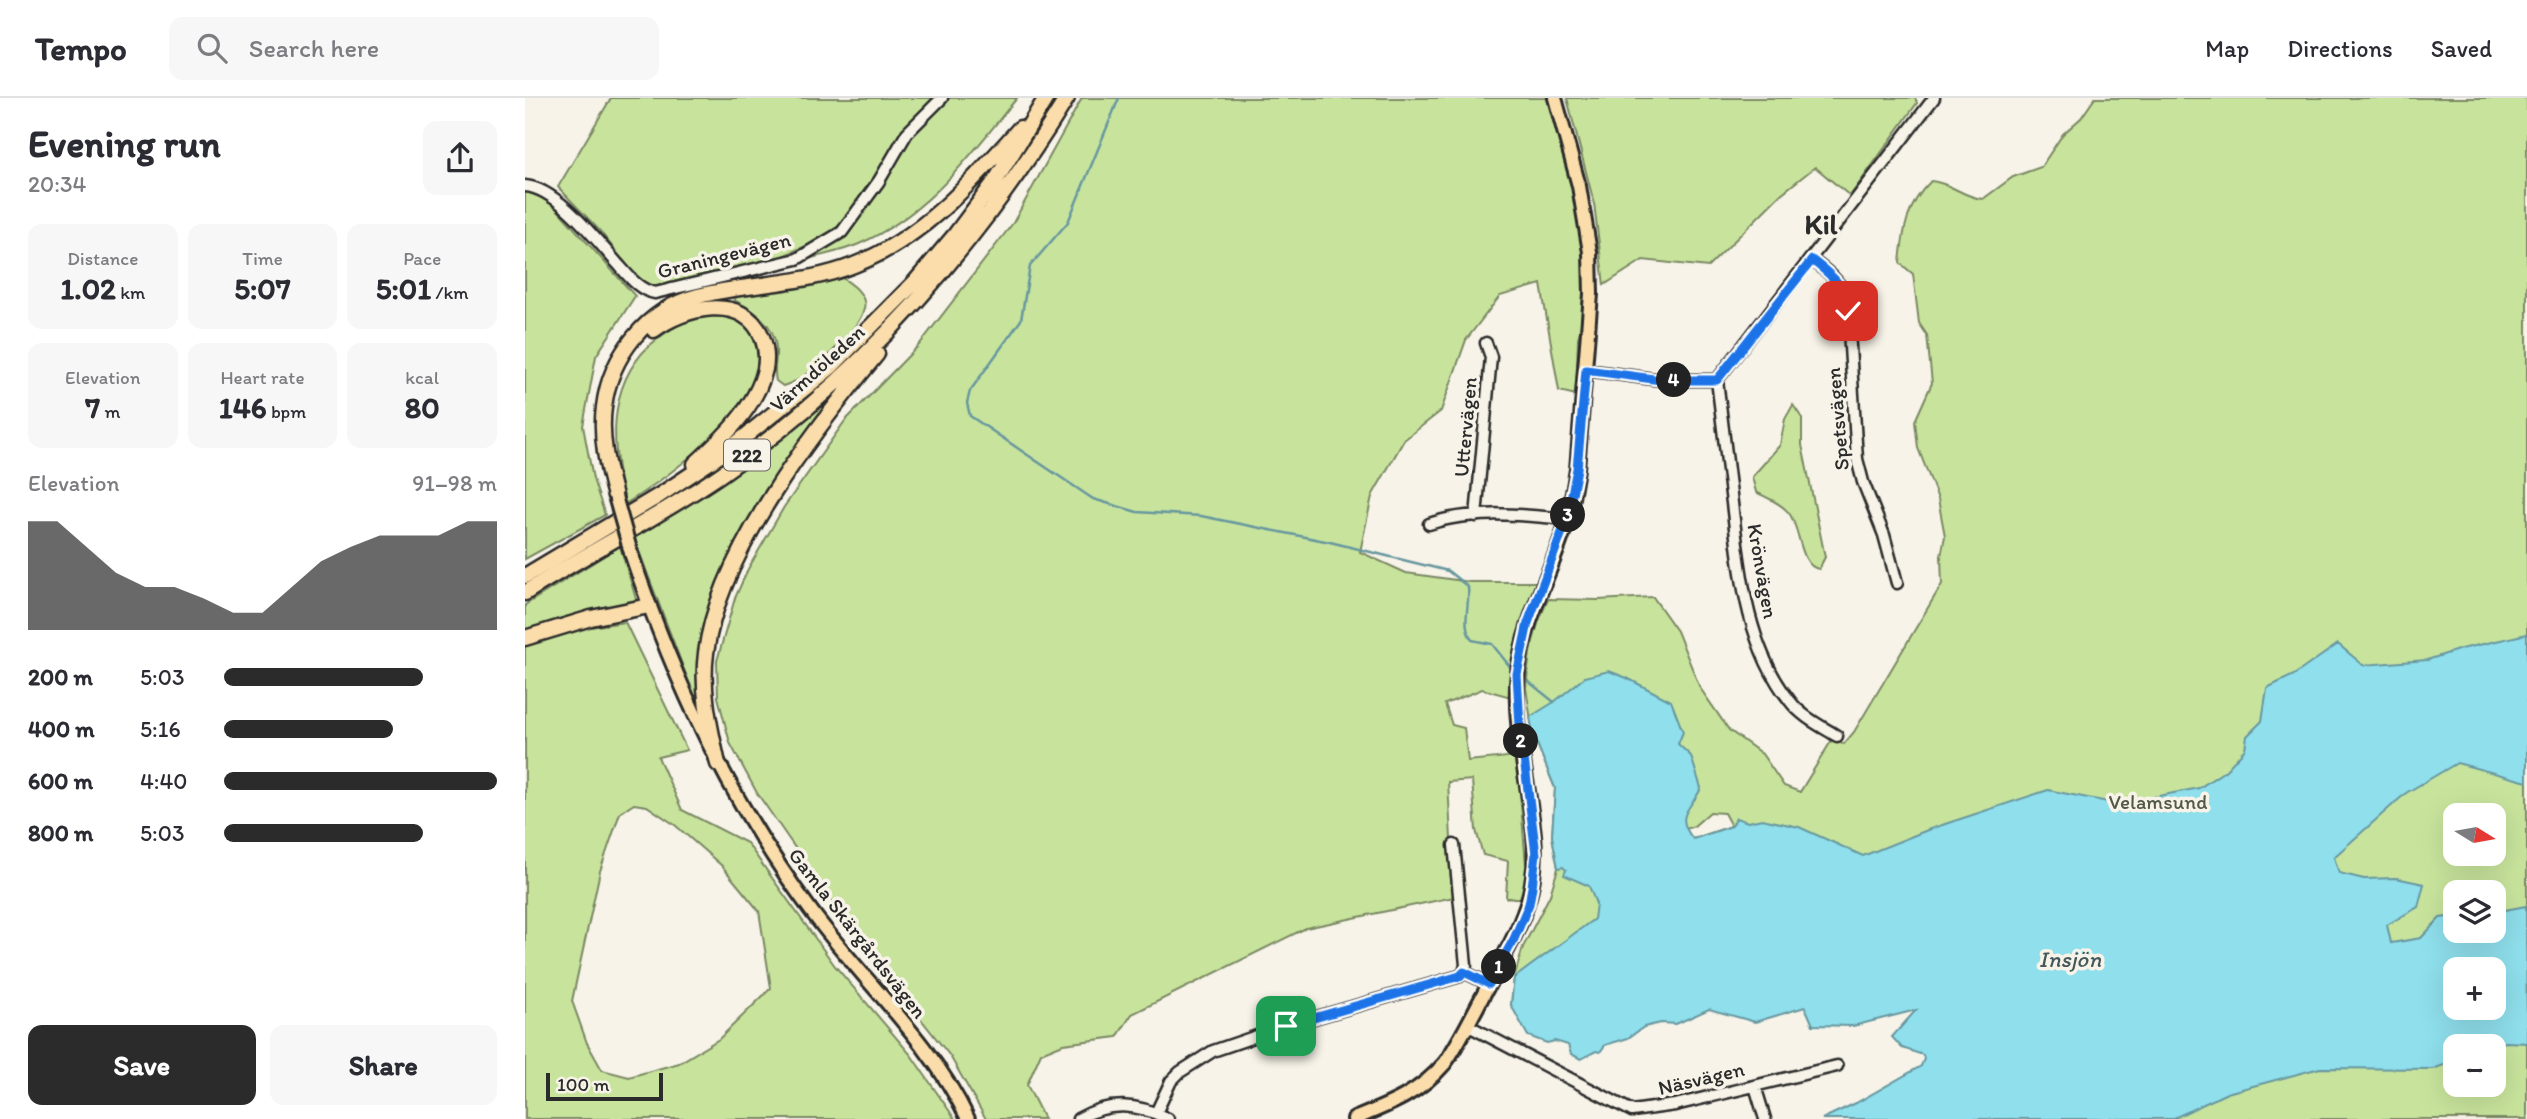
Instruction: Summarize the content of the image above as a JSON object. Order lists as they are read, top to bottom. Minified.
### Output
{"streets":{"highway":["Värmdöleden","222"],"main road":["Gamla Skärgårdsvägen"],"street":["Graningevägen","Spetsvägen","Uttervägen","Krönvägen","Näsvägen"]},"districts":["Kil"],"water":["Insjön"],"parks":["Velamsund"],"scale_bar":"100 m","north":"right","page":{"header":"Tempo","search":"Search here","nav":["Map","Directions","Saved"],"heading":["Evening run","20:34"],"stats":[["Distance","1.02 km"],["Time","5:07"],["Pace","5:01 /km"],["Elevation","7 m"],["Heart rate","146 bpm"],["kcal","80"]],"pins":["4","3","2","1"],"chart":["Elevation","91–98 m"],"list":[{"name":"200 m","note":"5:03"},{"name":"400 m","note":"5:16"},{"name":"600 m","note":"4:40"},{"name":"800 m","note":"5:03"}],"map_buttons":["+","−"],"buttons":["Save","Share"],"scale":"100 m"}}
